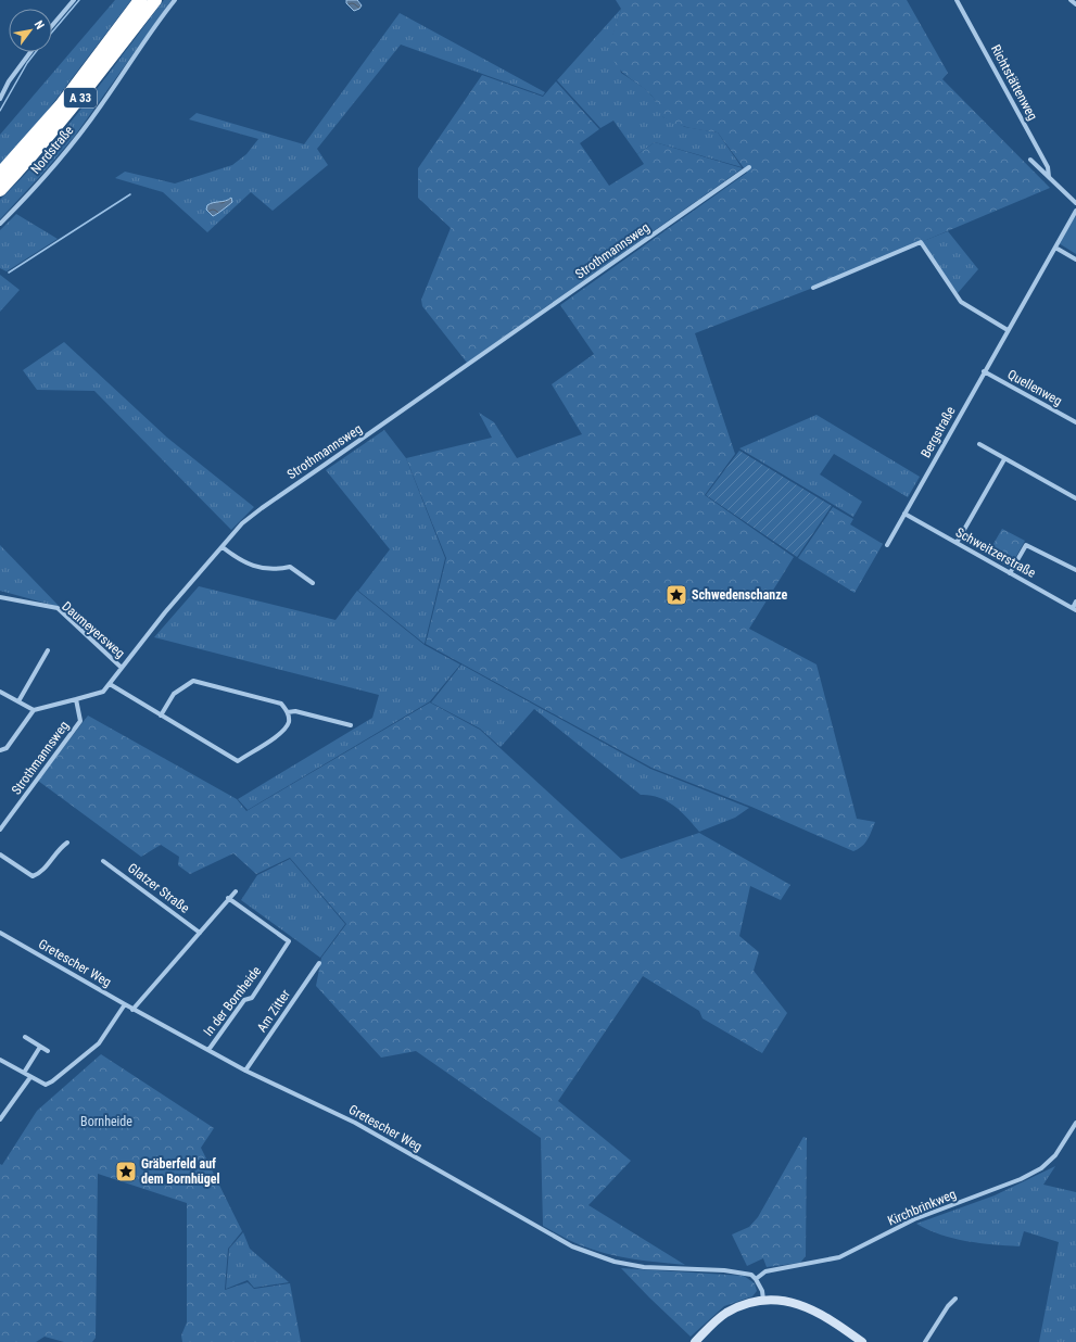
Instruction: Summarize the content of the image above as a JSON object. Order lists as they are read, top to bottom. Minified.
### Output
{"streets":{"highway":["A 33"],"street":["Richtstättenweg","Nordstraße","Strothmannsweg","Quellenweg","Bergstraße","Schweitzerstraße","Daumeyersweg","Glatzer Straße","Gretescher Weg","In der Bornheide","Am Zitter","Kirchbrinkweg"]},"crossings":[["Strothmannsweg","Daumeyersweg"],["Quellenweg","Bergstraße"],["Bergstraße","Schweitzerstraße"],["Gretescher Weg","In der Bornheide"],["Gretescher Weg","Am Zitter"],["Gretescher Weg","Kirchbrinkweg"]],"parks":["Bornheide"],"places":{"place":["Schwedenschanze","Gräberfeld auf dem Bornhügel"]},"north":"top right"}
